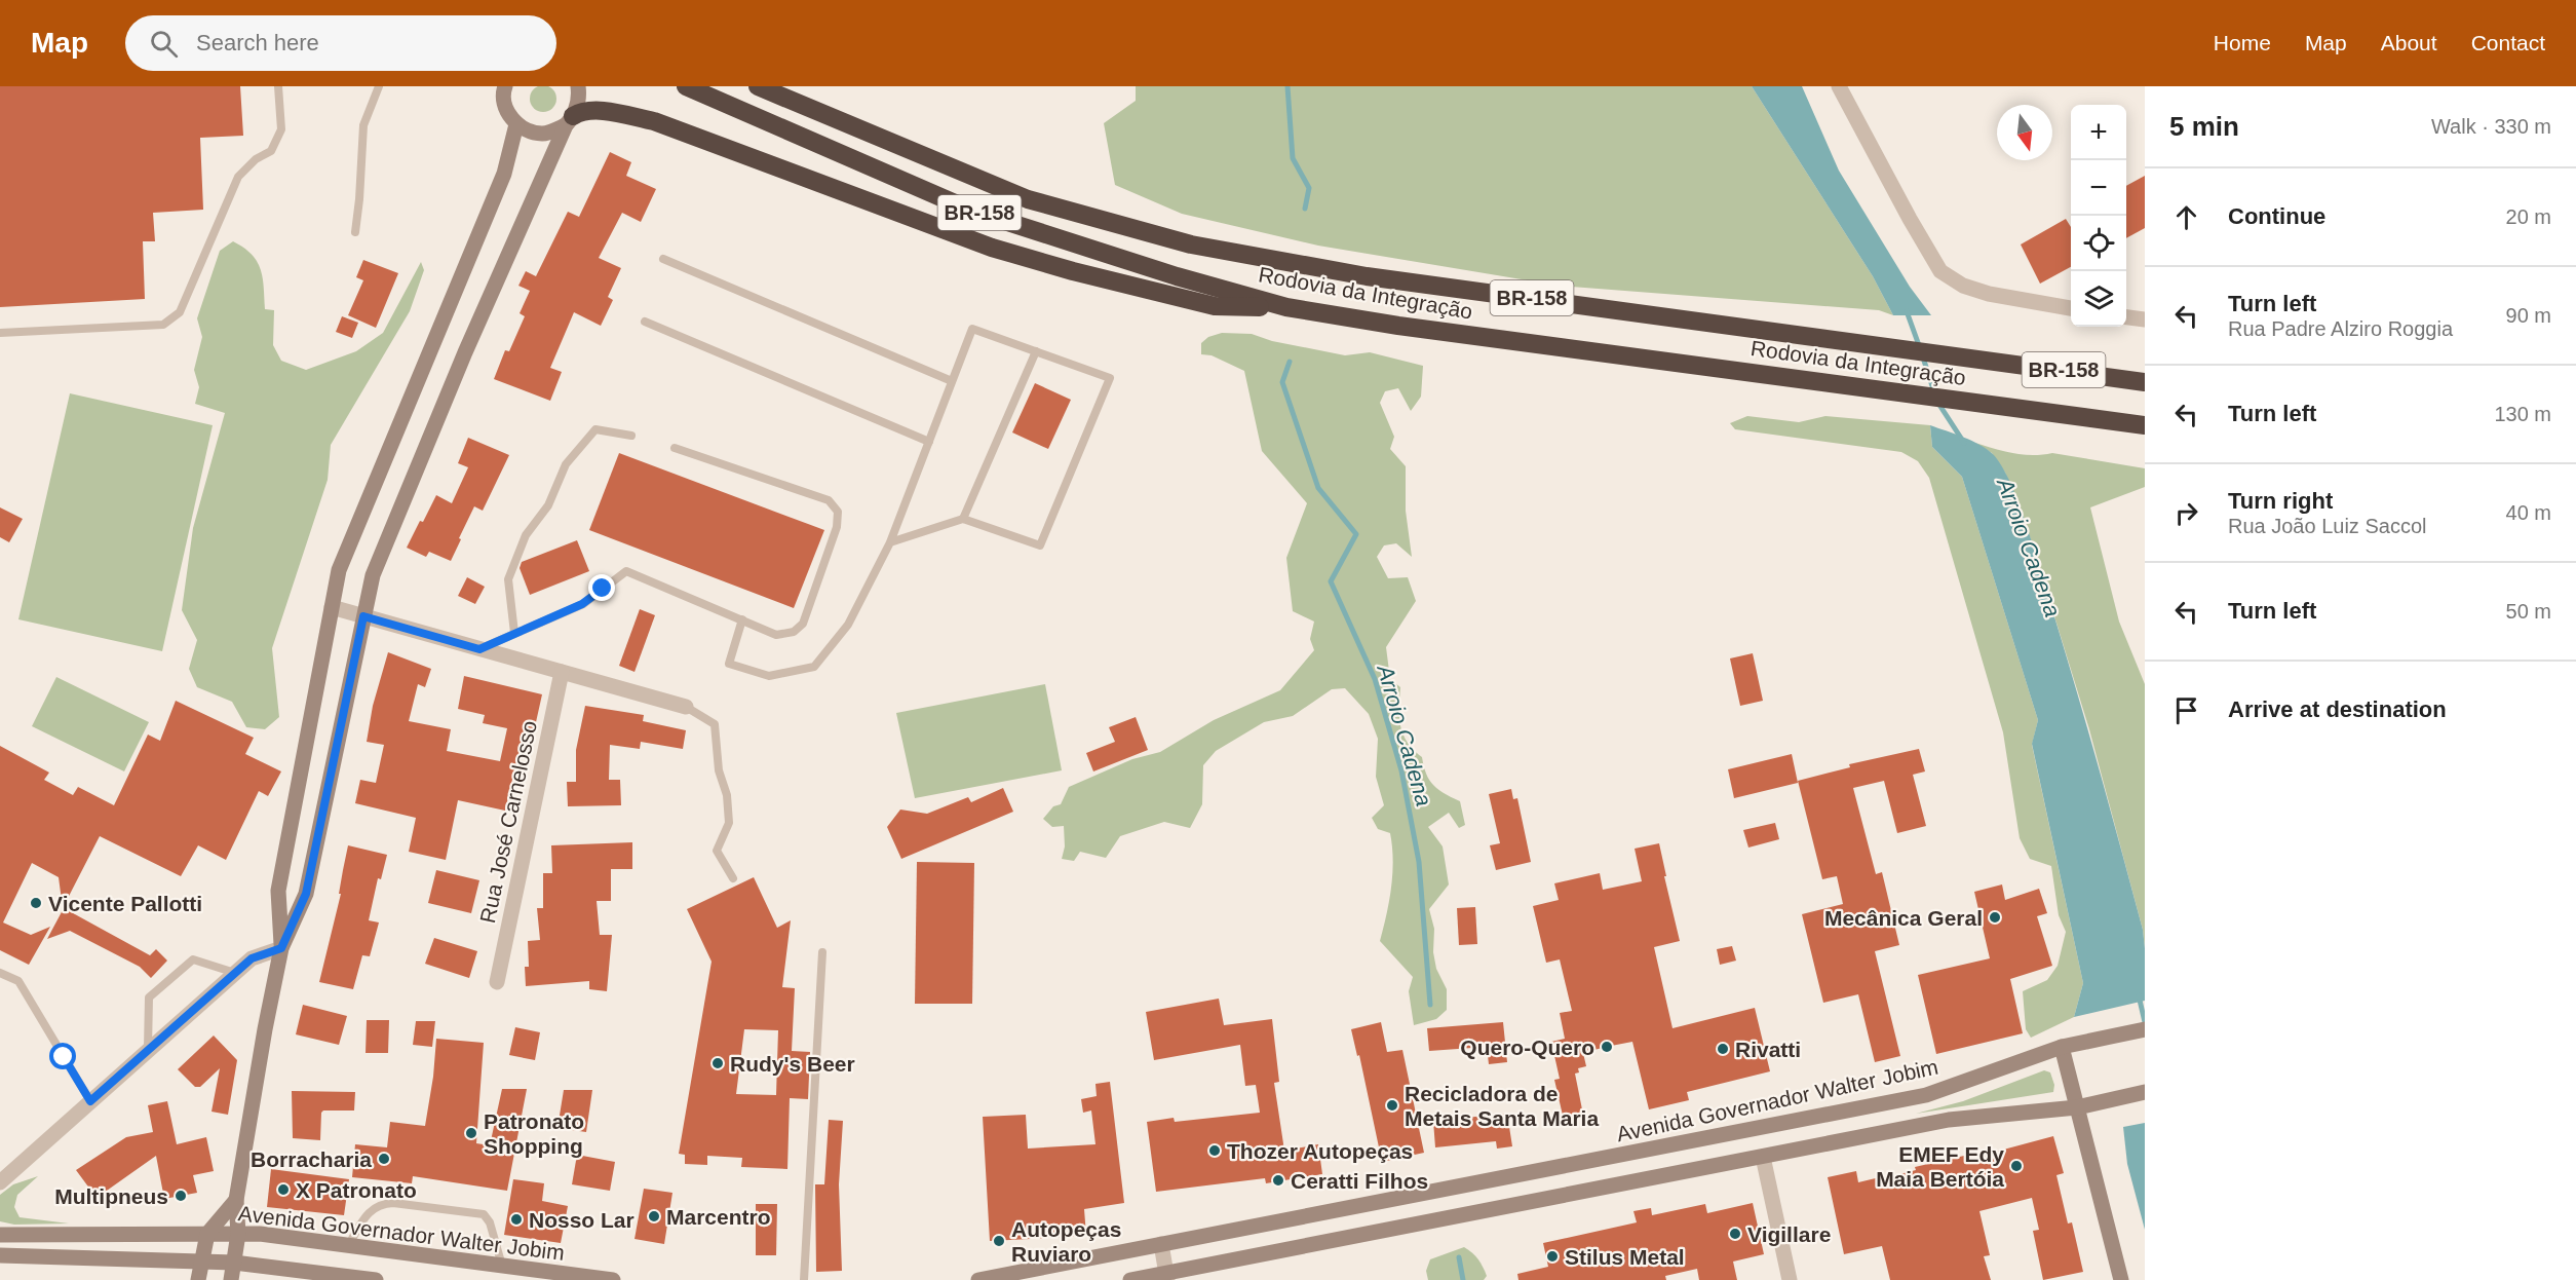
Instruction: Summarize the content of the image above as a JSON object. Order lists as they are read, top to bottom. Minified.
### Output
{"streets":{"highway":["BR-158","Rodovia da Integração"],"main road":["Avenida Governador Walter Jobim"],"street":["Rua José Carnelosso"]},"water":["Arroio Cadena"],"places":["Vicente Pallotti","Mecânica Geral","Quero-Quero","Rivatti","Rudy's Beer","Recicladora de Metais Santa Maria","Patronato Shopping","Thozer Autopeças","Borracharia","EMEF Edy Maia Bertóia","Ceratti Filhos","X Patronato","Multipneus","Marcentro","Nosso Lar","Vigillare","Autopeças Ruviaro","Stilus Metal"],"north":"bottom","page":{"header":"Map","search":"Search here","nav":["Home","Map","About","Contact"],"heading":["5 min","Walk · 330 m"],"map_buttons":["+","−"],"list":[["Continue","20 m"],["Turn left","Rua Padre Alziro Roggia","90 m"],["Turn left","130 m"],["Turn right","Rua João Luiz Saccol","40 m"],["Turn left","50 m"],"Arrive at destination"]}}
